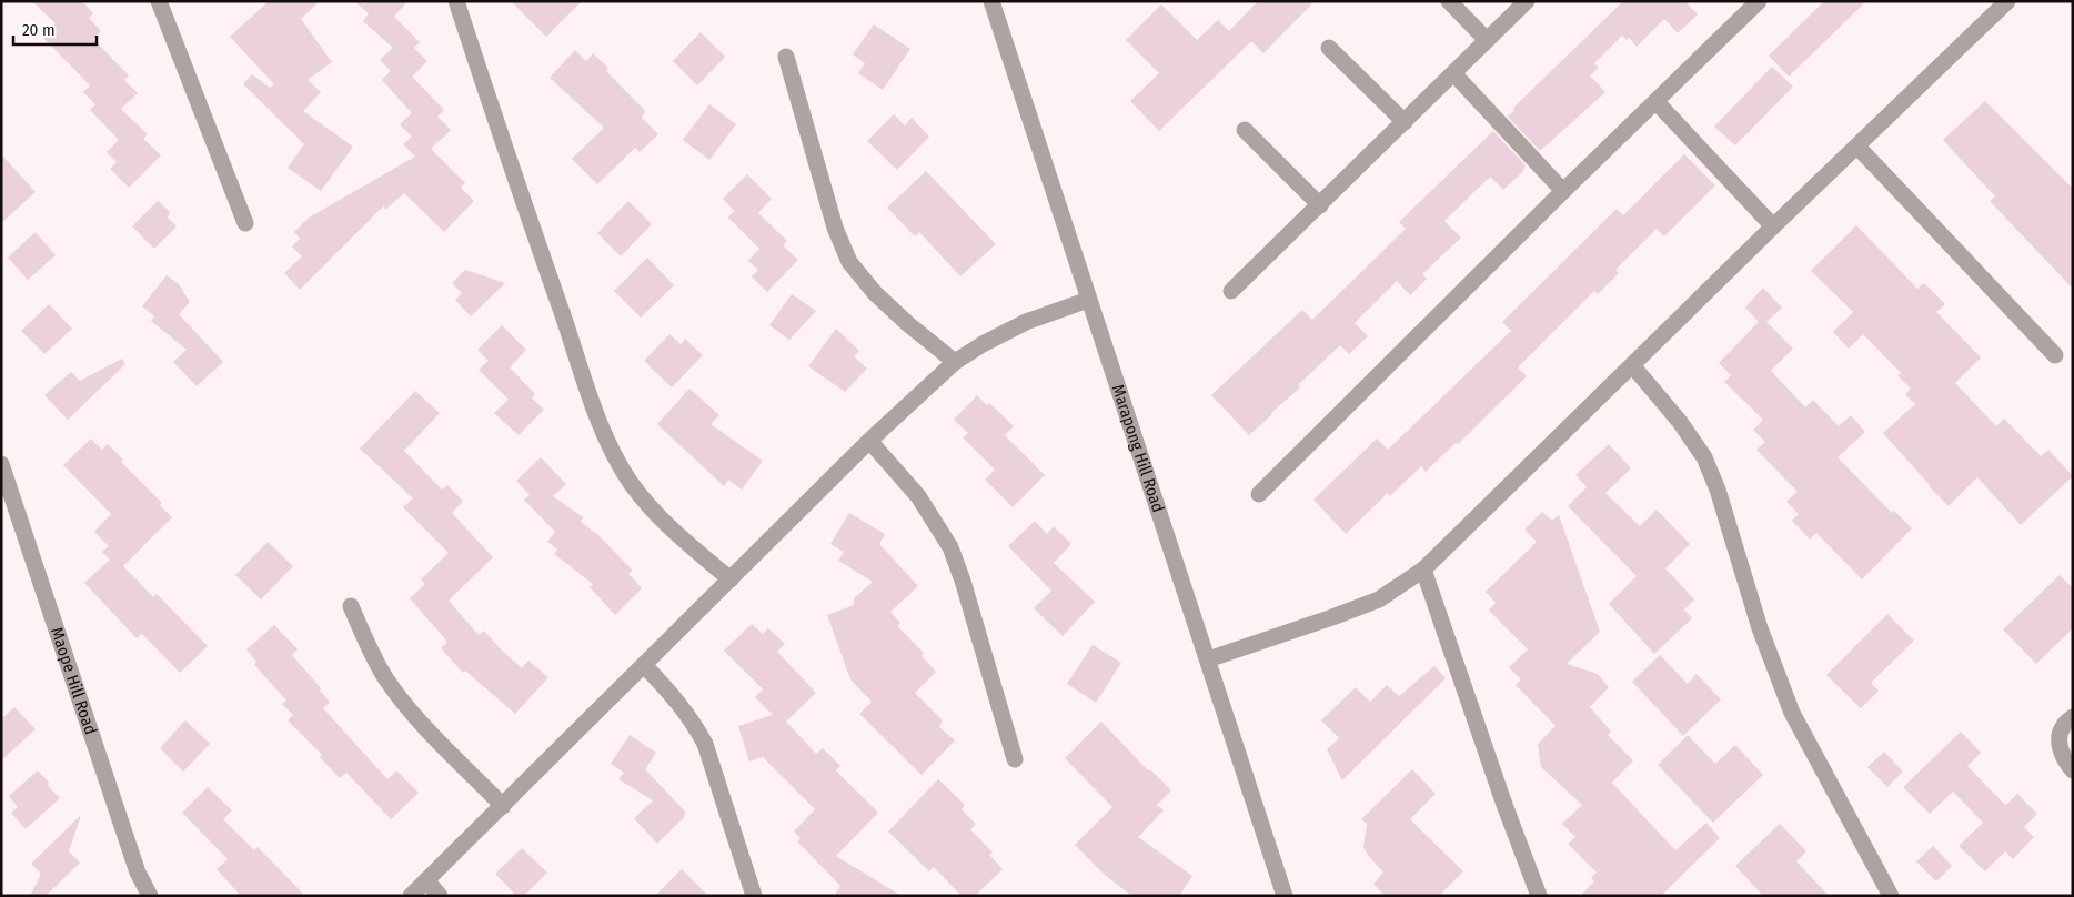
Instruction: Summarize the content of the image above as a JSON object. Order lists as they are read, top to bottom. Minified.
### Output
{"streets":{"street":["Marapong Hill Road","Maope Hill Road"]},"scale_bar":"20 m"}
